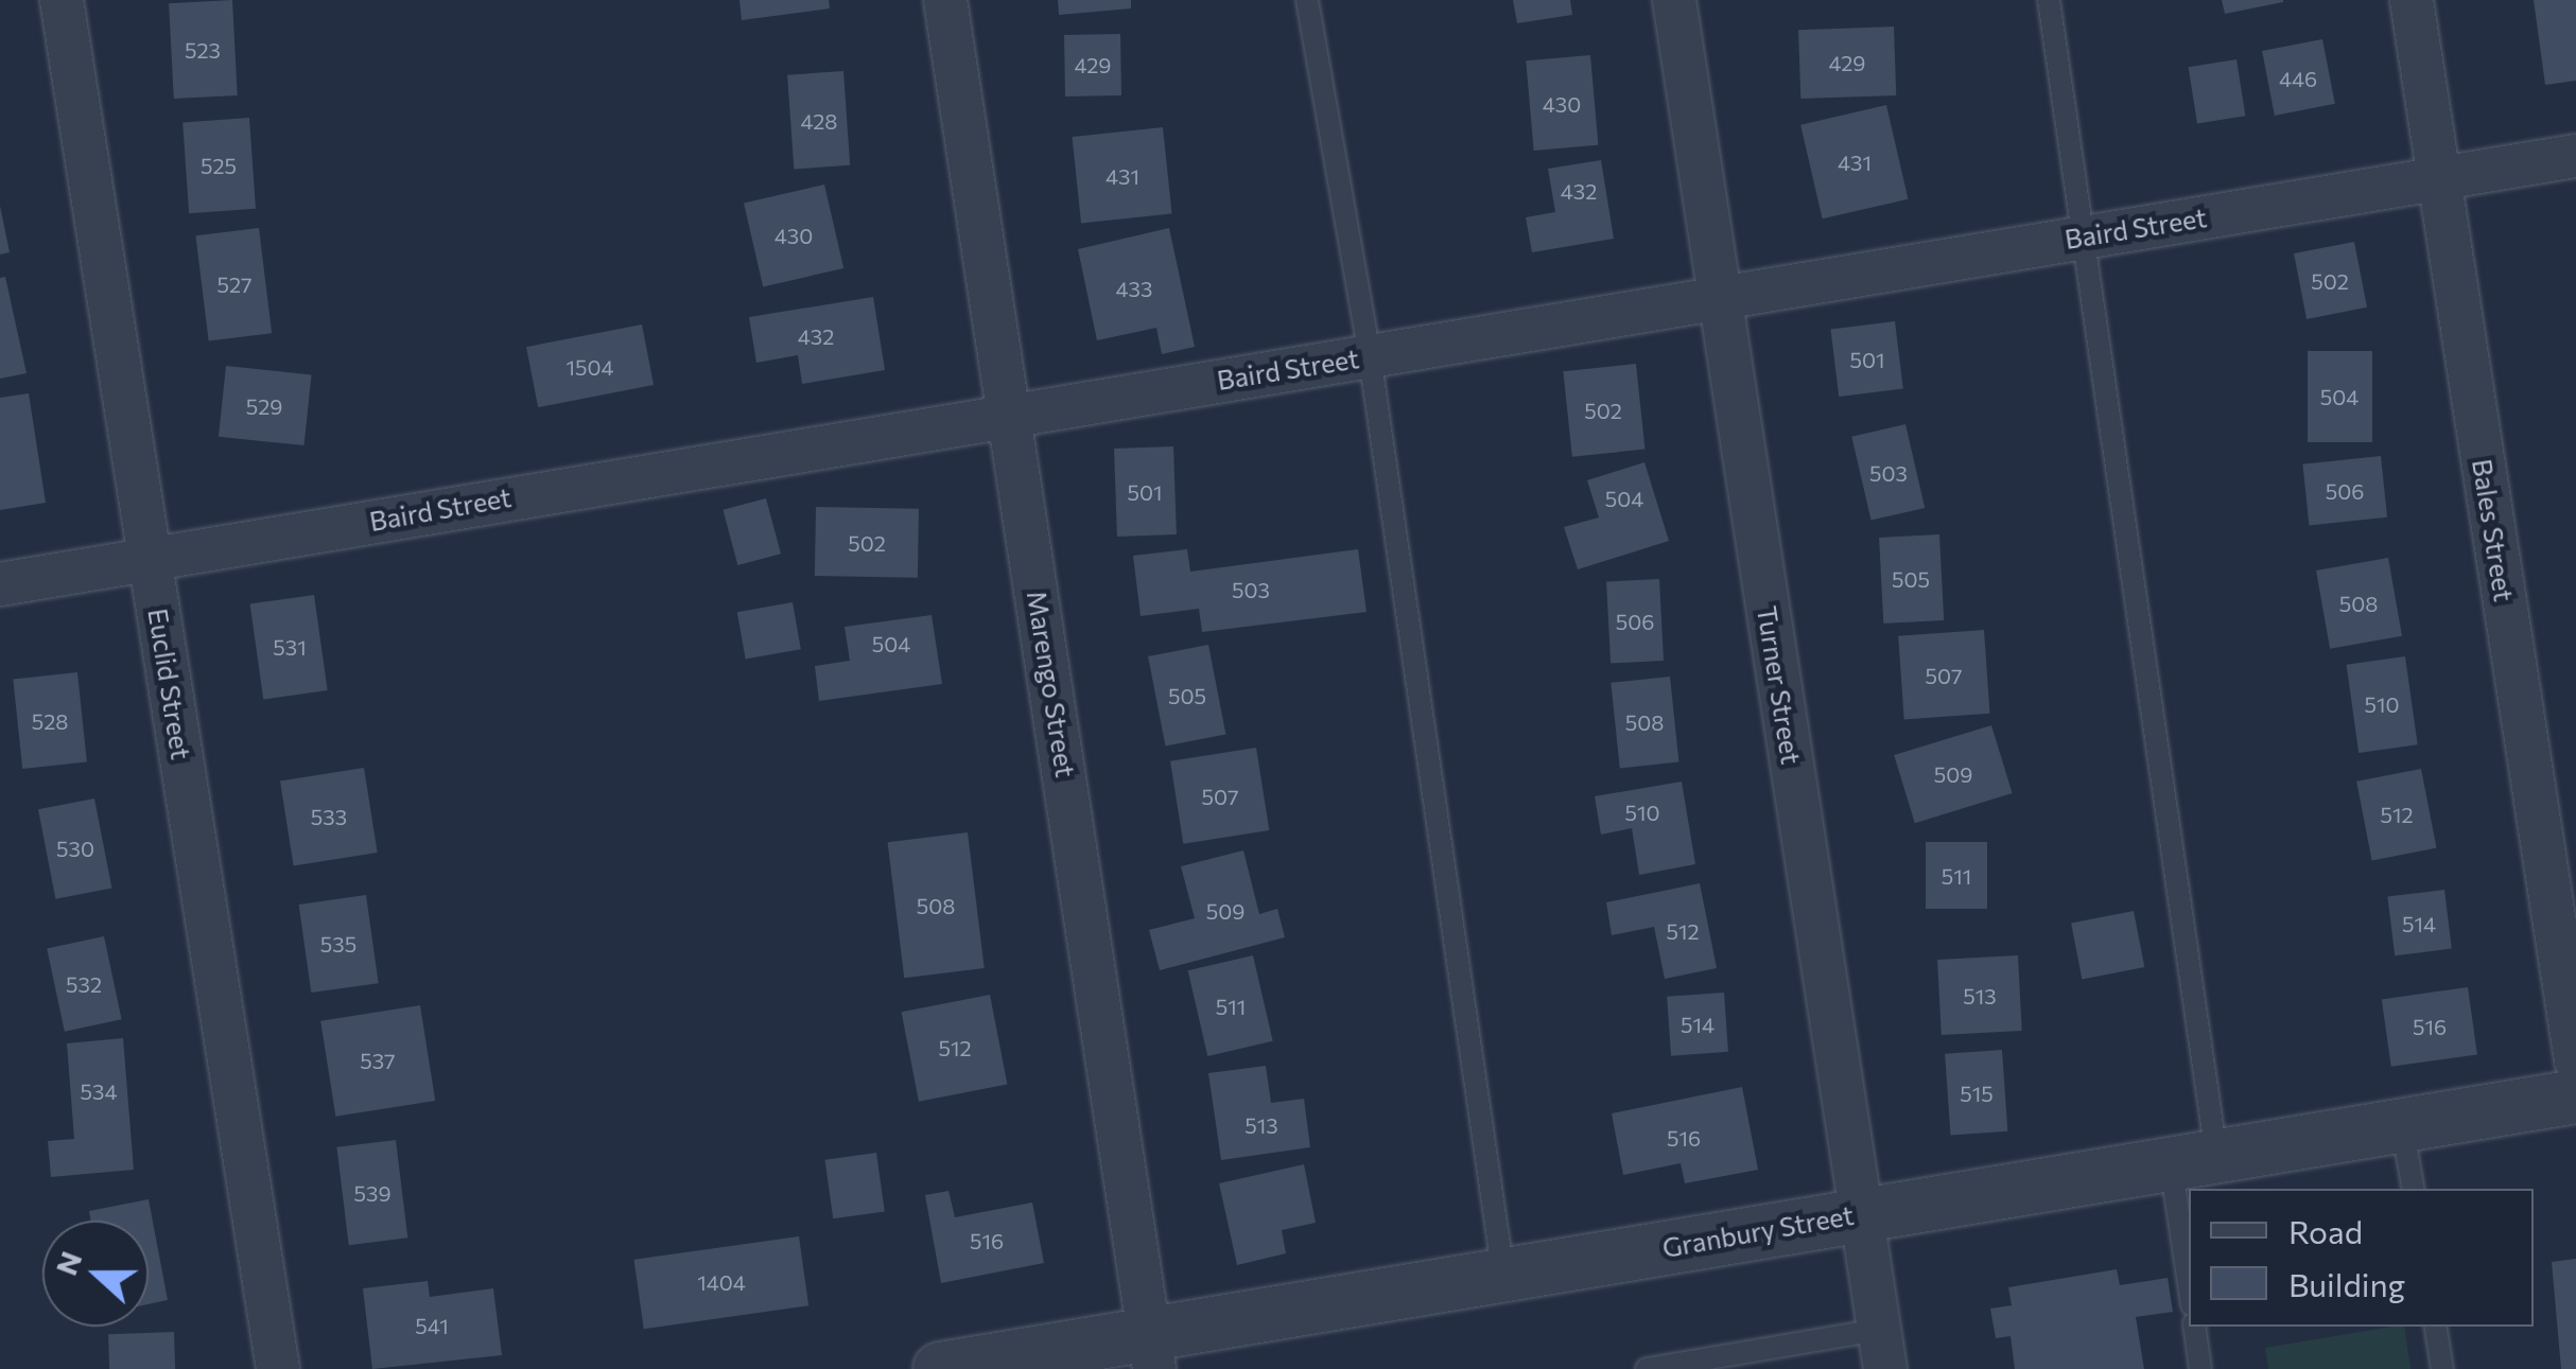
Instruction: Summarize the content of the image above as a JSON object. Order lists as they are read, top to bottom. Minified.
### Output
{"streets":{"street":["Baird Street","Bales Street","Euclid Street","Marengo Street","Turner Street","Granbury Street"]},"crossings":[["Baird Street","Bales Street"],["Baird Street","Euclid Street"],["Baird Street","Marengo Street"],["Baird Street","Turner Street"],["Marengo Street","Granbury Street"],["Turner Street","Granbury Street"]],"house_numbers":["523","429","429","446","430","428","431","525","431","432","430","502","527","433","432","501","1504","504","529","502","503","506","501","504","502","505","503","508","506","504","531","507","505","510","528","508","509","507","510","512","533","530","511","508","509","514","512","535","532","513","511","514","516","512","537","534","515","513","516","539","516","1404","541"],"legend":["Road","Building"],"north":"left"}
